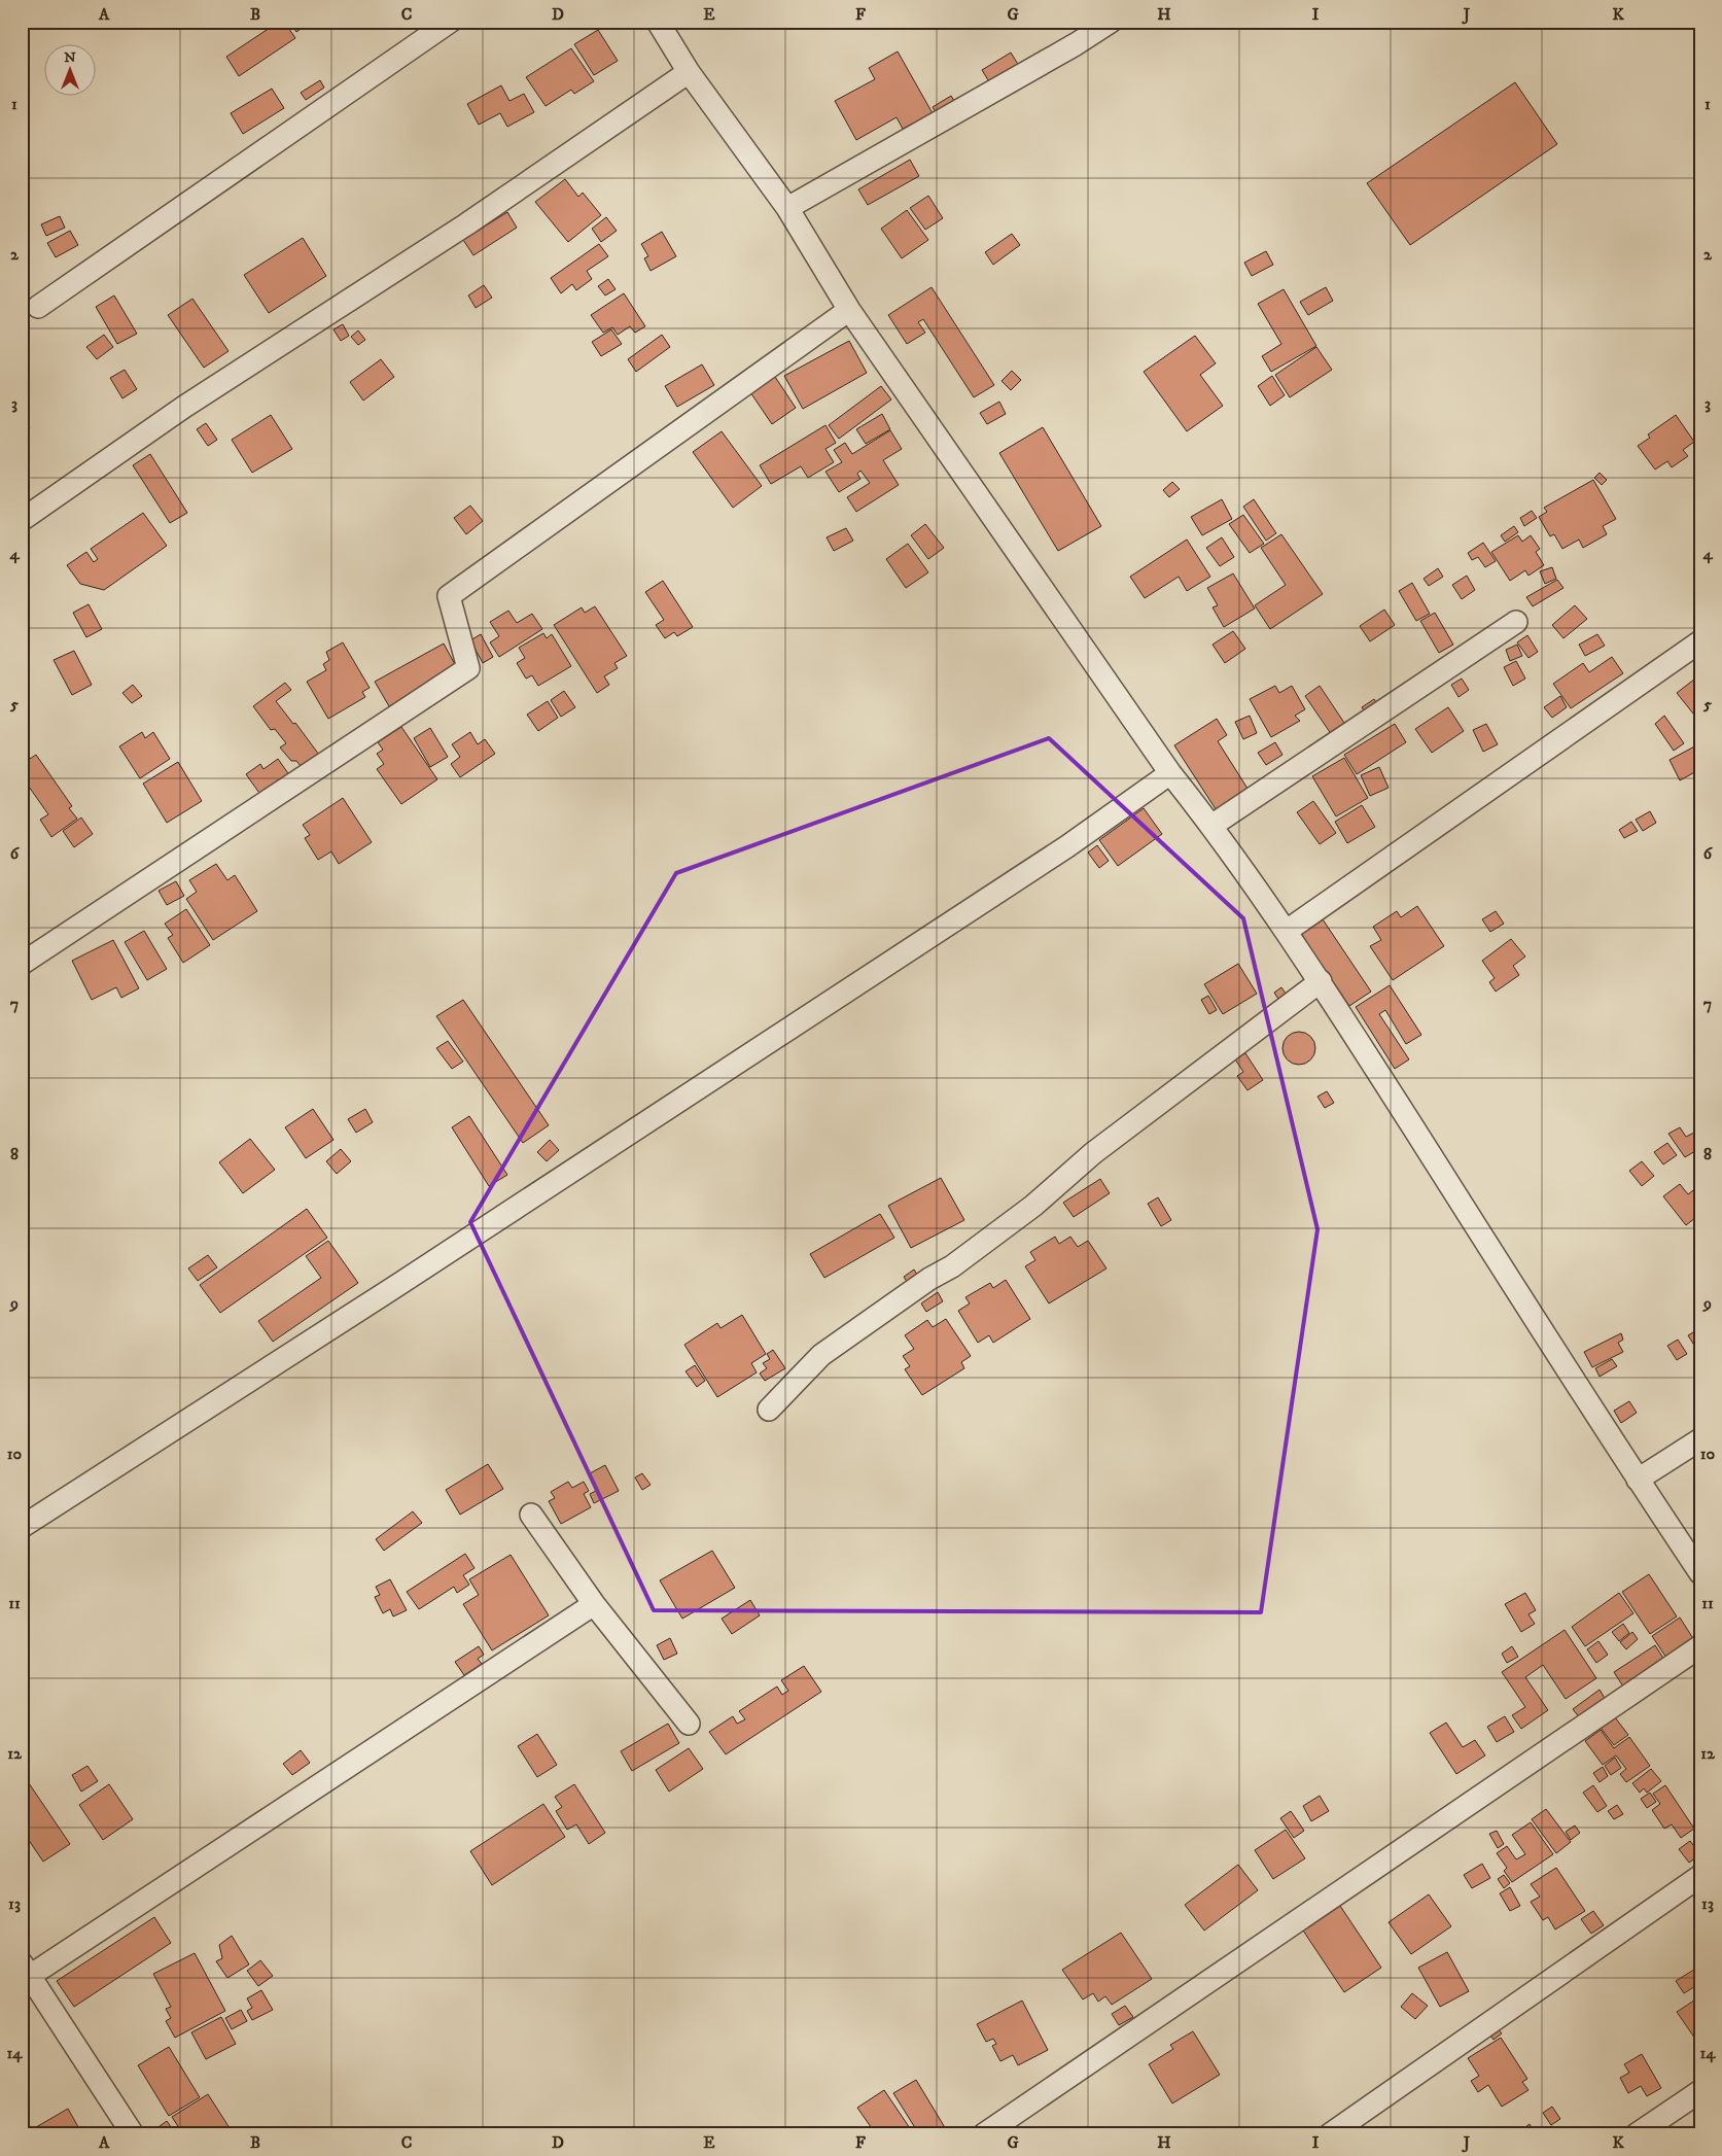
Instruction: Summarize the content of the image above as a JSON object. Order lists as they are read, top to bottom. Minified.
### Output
{"north":"top","grid":{"columns":["A","B","C","D","E","F","G","H","I","J","K"],"rows":["1","2","3","4","5","6","7","8","9","10","11","12","13","14"]}}
